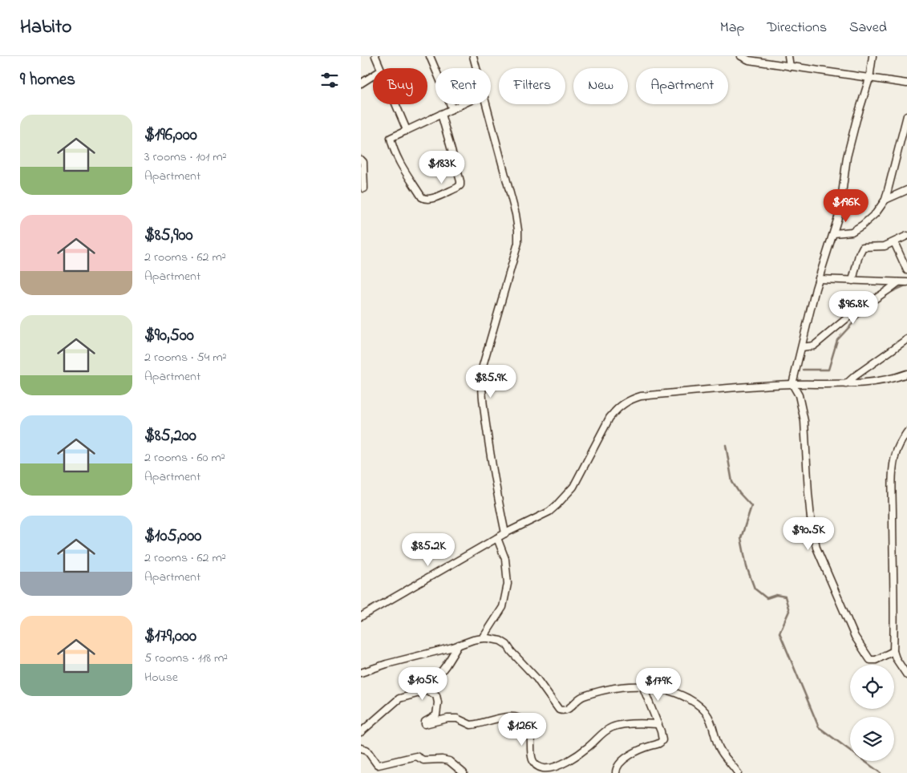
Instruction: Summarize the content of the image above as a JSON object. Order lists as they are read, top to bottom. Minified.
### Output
{"page":{"header":"Habito","nav":["Map","Directions","Saved"],"heading":"9 homes","chip":["Buy","Rent","Filters","New","Apartment"],"list":[{"name":"$196,000","note":"3 rooms · 101 m² · Apartment"},{"name":"$85,900","note":"2 rooms · 62 m² · Apartment"},{"name":"$90,500","note":"2 rooms · 54 m² · Apartment"},{"name":"$85,200","note":"2 rooms · 60 m² · Apartment"},{"name":"$105,000","note":"2 rooms · 62 m² · Apartment"},{"name":"$179,000","note":"5 rooms · 118 m² · House"}],"price":["$183K","$196K","$96.8K","$85.9K","$90.5K","$85.2K","$105K","$179K","$126K"]}}
